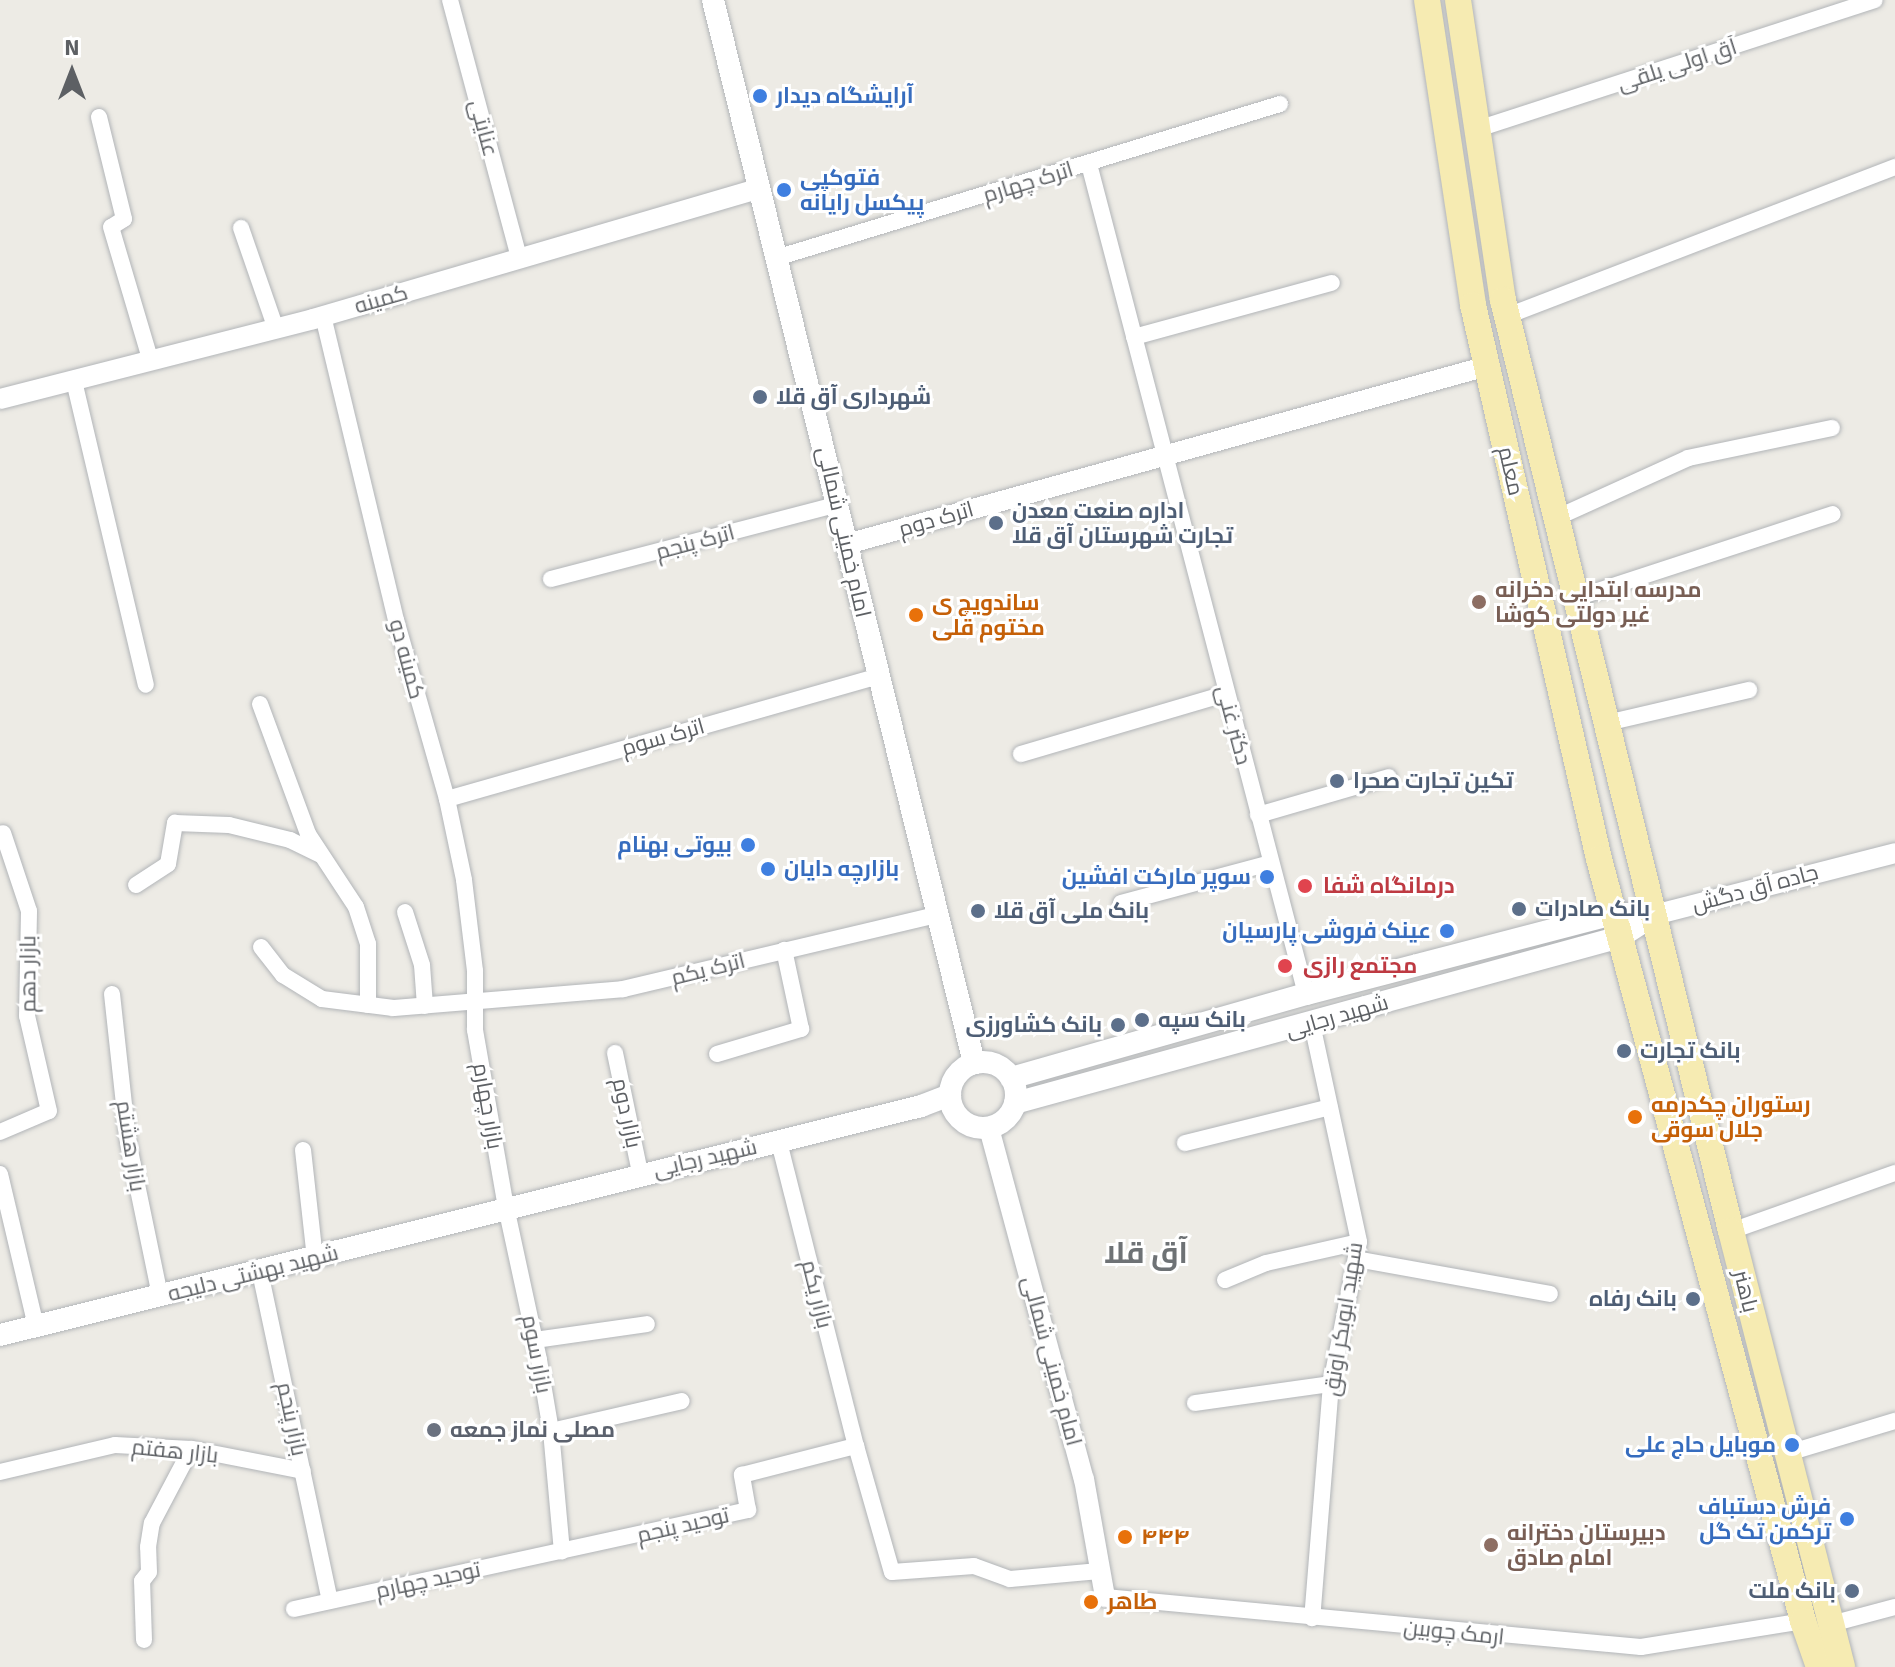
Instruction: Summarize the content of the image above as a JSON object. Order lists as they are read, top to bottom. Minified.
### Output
{"streets":{"main road":["معلم","امام خمینی شمالی","شهید رجایی","شهید بهشتی دلیجه","باهنر"],"street":["آق اولی یلقی","عنایتی","اترک چهارم","کمینه","اترک دوم","اترک پنجم","کمینه دو","دکتر غنی","اترک سوم","جاده آق دگش","اترک یکم","بازار دهم","بازار چهارم","بازار دوم","بازار هشتم","بازار یکم","شهید ابوبکر اونق","بازار سوم","بازار پنجم","بازار هفتم","توحید پنجم","توحید چهارم","ارمک چوبین"]},"crossings":[["آق اولی یلقی","معلم"],["عنایتی","کمینه"],["اترک چهارم","امام خمینی شمالی"],["اترک چهارم","دکتر غنی"],["کمینه","امام خمینی شمالی"],["کمینه","کمینه دو"],["معلم","اترک دوم"],["معلم","جاده آق دگش"],["معلم","شهید رجایی"],["معلم","باهنر"],["اترک دوم","امام خمینی شمالی"],["اترک دوم","دکتر غنی"],["امام خمینی شمالی","اترک پنجم"],["امام خمینی شمالی","اترک سوم"],["امام خمینی شمالی","اترک یکم"],["امام خمینی شمالی","شهید رجایی"],["امام خمینی شمالی","بازار یکم"],["امام خمینی شمالی","ارمک چوبین"],["کمینه دو","اترک سوم"],["کمینه دو","اترک یکم"],["کمینه دو","بازار چهارم"],["دکتر غنی","شهید رجایی"],["جاده آق دگش","شهید رجایی"],["جاده آق دگش","باهنر"],["اترک یکم","بازار چهارم"],["شهید رجایی","بازار چهارم"],["شهید رجایی","بازار دوم"],["شهید رجایی","شهید بهشتی دلیجه"],["شهید رجایی","باهنر"],["شهید رجایی","بازار یکم"],["شهید رجایی","شهید ابوبکر اونق"],["شهید رجایی","بازار سوم"],["بازار چهارم","شهید بهشتی دلیجه"],["بازار چهارم","بازار سوم"],["بازار هشتم","شهید بهشتی دلیجه"],["شهید بهشتی دلیجه","بازار سوم"],["شهید بهشتی دلیجه","بازار پنجم"],["باهنر","ارمک چوبین"],["بازار یکم","توحید پنجم"],["شهید ابوبکر اونق","ارمک چوبین"],["بازار سوم","توحید پنجم"],["بازار سوم","توحید چهارم"],["بازار پنجم","بازار هفتم"],["بازار پنجم","توحید چهارم"],["توحید پنجم","توحید چهارم"]],"districts":["آق قلا"],"places":["آرایشگاه دیدار","فتوکپی پیکسل رایانه","شهرداری آق قلا","اداره صنعت معدن تجارت شهرستان آق قلا","مدرسه ابتدایی دخرانه غیر دولتی کوشا","ساندویچ ی مختوم قلی","تکین تجارت صحرا","بیوتی بهنام","بازارچه دایان","سوپر مارکت افشین","درمانگاه شفا","بانک صادرات","بانک ملی آق قلا","عینک فروشی پارسیان","مجتمع رازی","بانک سپه","بانک کشاورزی","بانک تجارت","رستوران چکدرمه جلال سوقی","بانک رفاه","مصلی نماز جمعه","موبایل حاج علی","فرش دستباف ترکمن تک گل","۴۴۴","دبیرستان دخترانه امام صادق","بانک ملت","طاهر"],"north":"top"}
